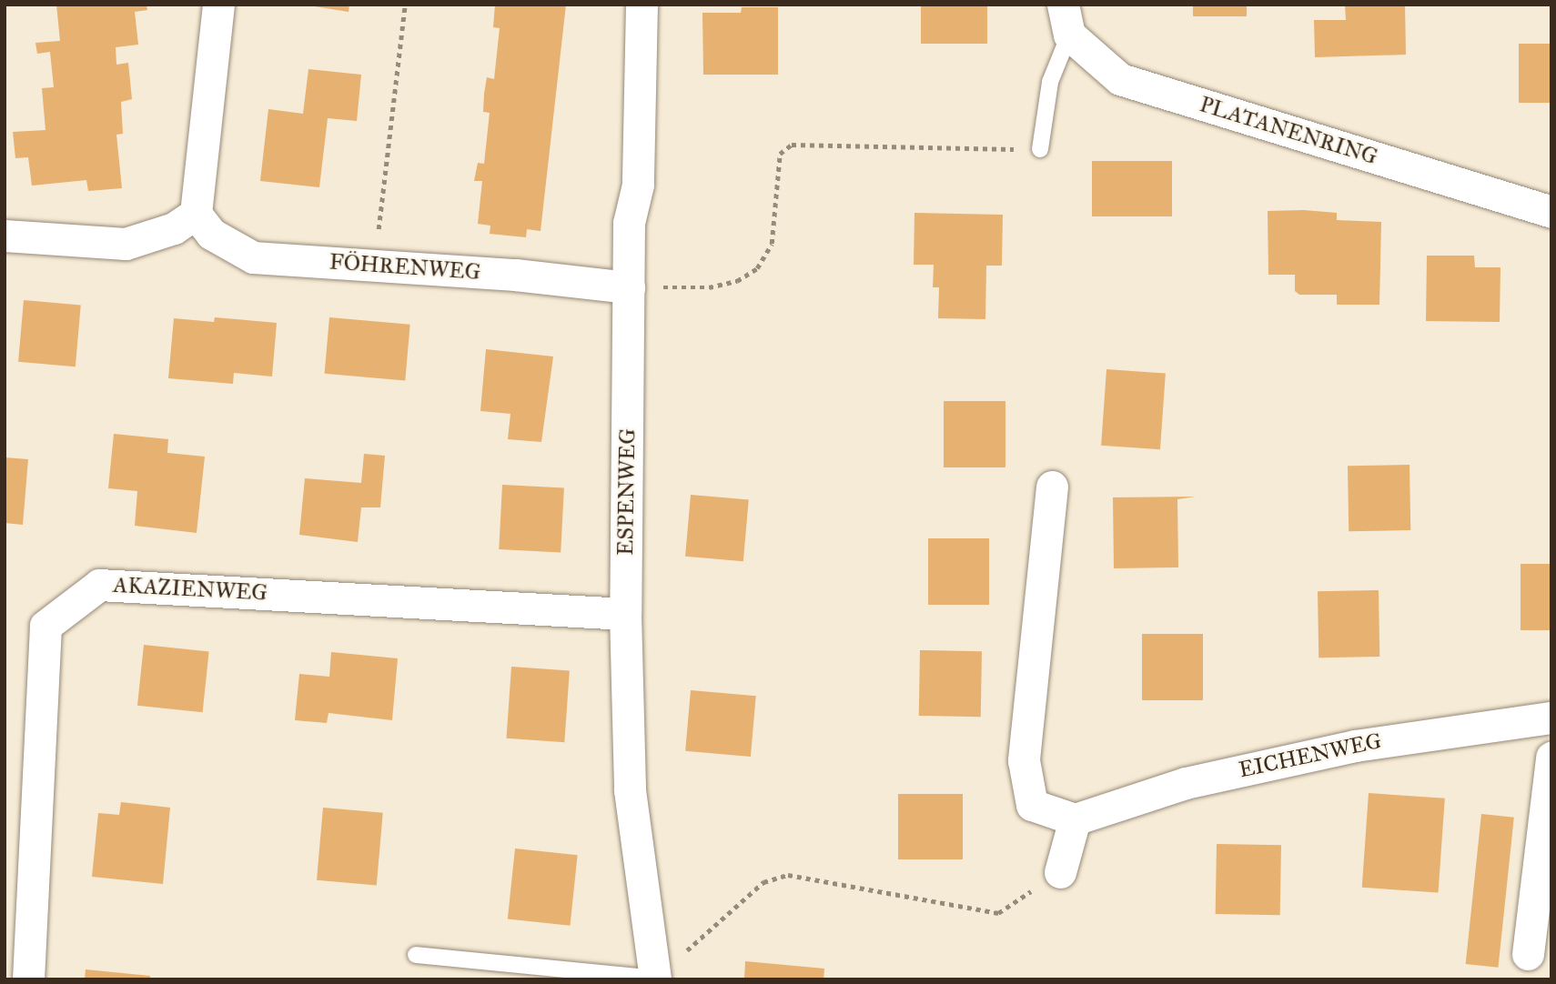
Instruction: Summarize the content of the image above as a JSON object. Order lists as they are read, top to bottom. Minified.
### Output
{"streets":{"street":["PLATANENRING","FÖHRENWEG","ESPENWEG","AKAZIENWEG","EICHENWEG"]},"crossings":[["FÖHRENWEG","ESPENWEG"],["ESPENWEG","AKAZIENWEG"]]}
